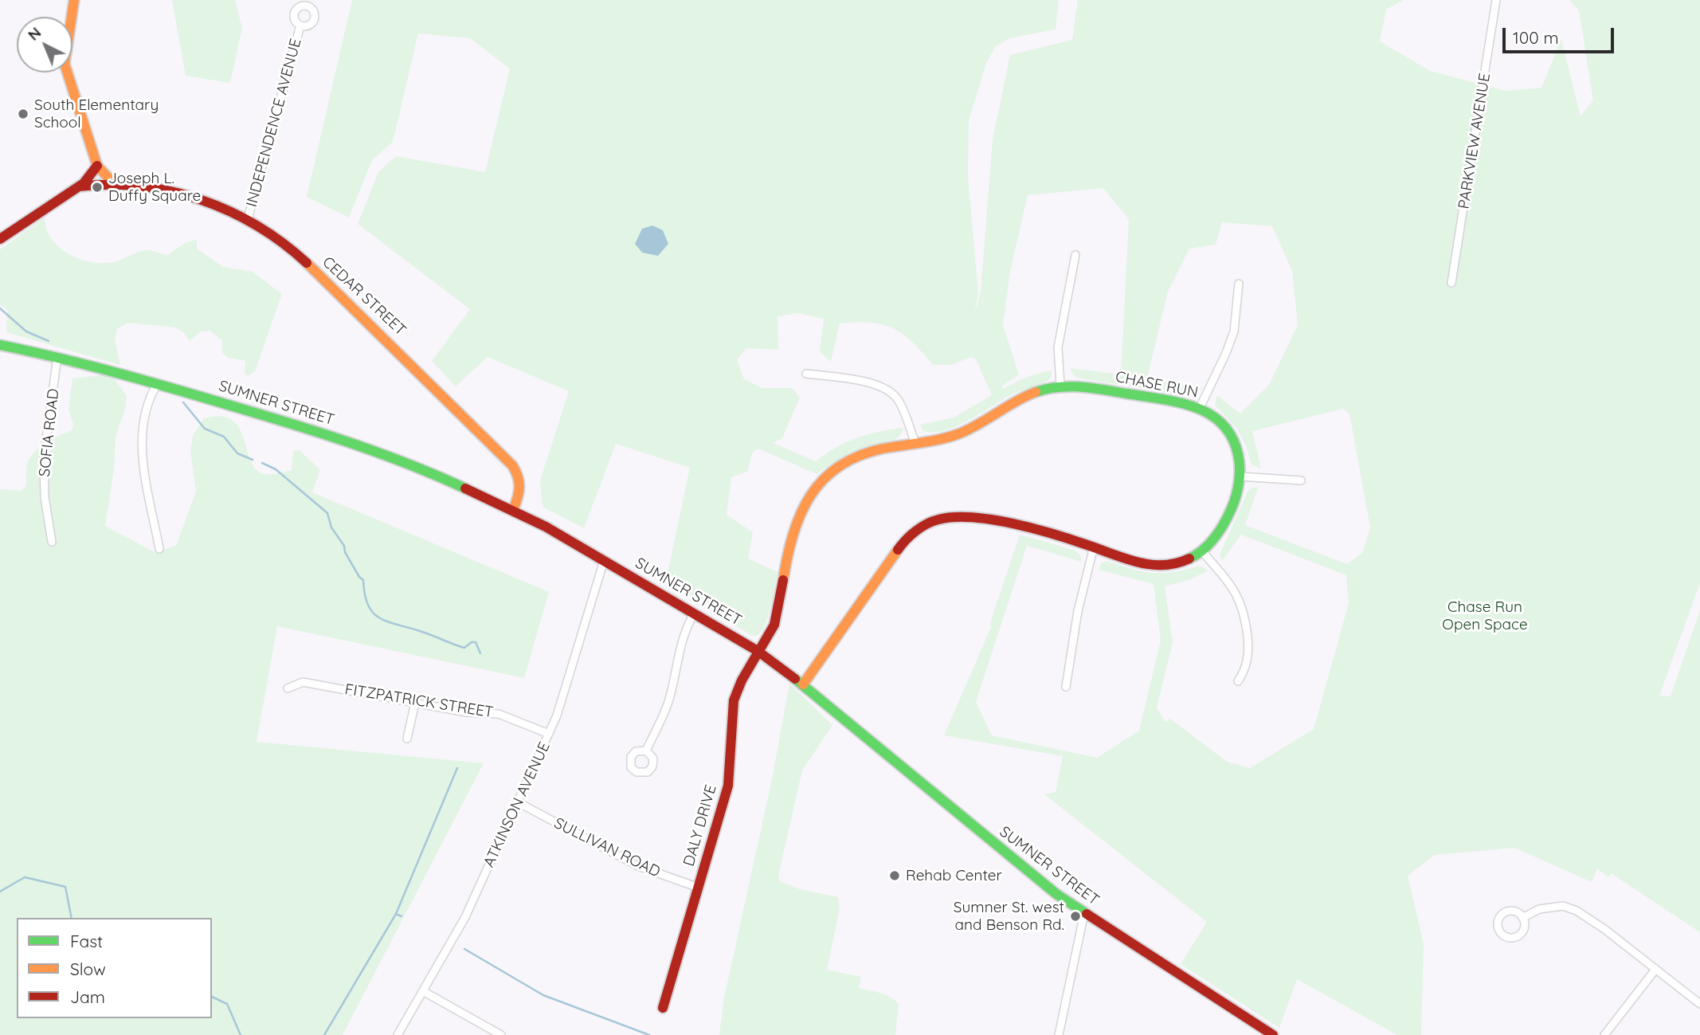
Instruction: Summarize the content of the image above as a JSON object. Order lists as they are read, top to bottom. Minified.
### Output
{"streets":{"street":["INDEPENDENCE AVENUE","PARKVIEW AVENUE","CEDAR STREET","CHASE RUN","SUMNER STREET","SOFIA ROAD","FITZPATRICK STREET","ATKINSON AVENUE","DALY DRIVE","SULLIVAN ROAD"]},"crossings":[["INDEPENDENCE AVENUE","CEDAR STREET"],["CEDAR STREET","SUMNER STREET"],["CHASE RUN","SUMNER STREET"],["CHASE RUN","DALY DRIVE"],["SUMNER STREET","SOFIA ROAD"],["SUMNER STREET","ATKINSON AVENUE"],["SUMNER STREET","DALY DRIVE"],["FITZPATRICK STREET","ATKINSON AVENUE"],["ATKINSON AVENUE","SULLIVAN ROAD"],["DALY DRIVE","SULLIVAN ROAD"]],"parks":["Chase Run Open Space"],"places":["South Elementary School","Joseph L. Duffy Square","Rehab Center","Sumner St. west and Benson Rd."],"legend":["Fast","Slow","Jam"],"scale_bar":"100 m","north":"top left"}
